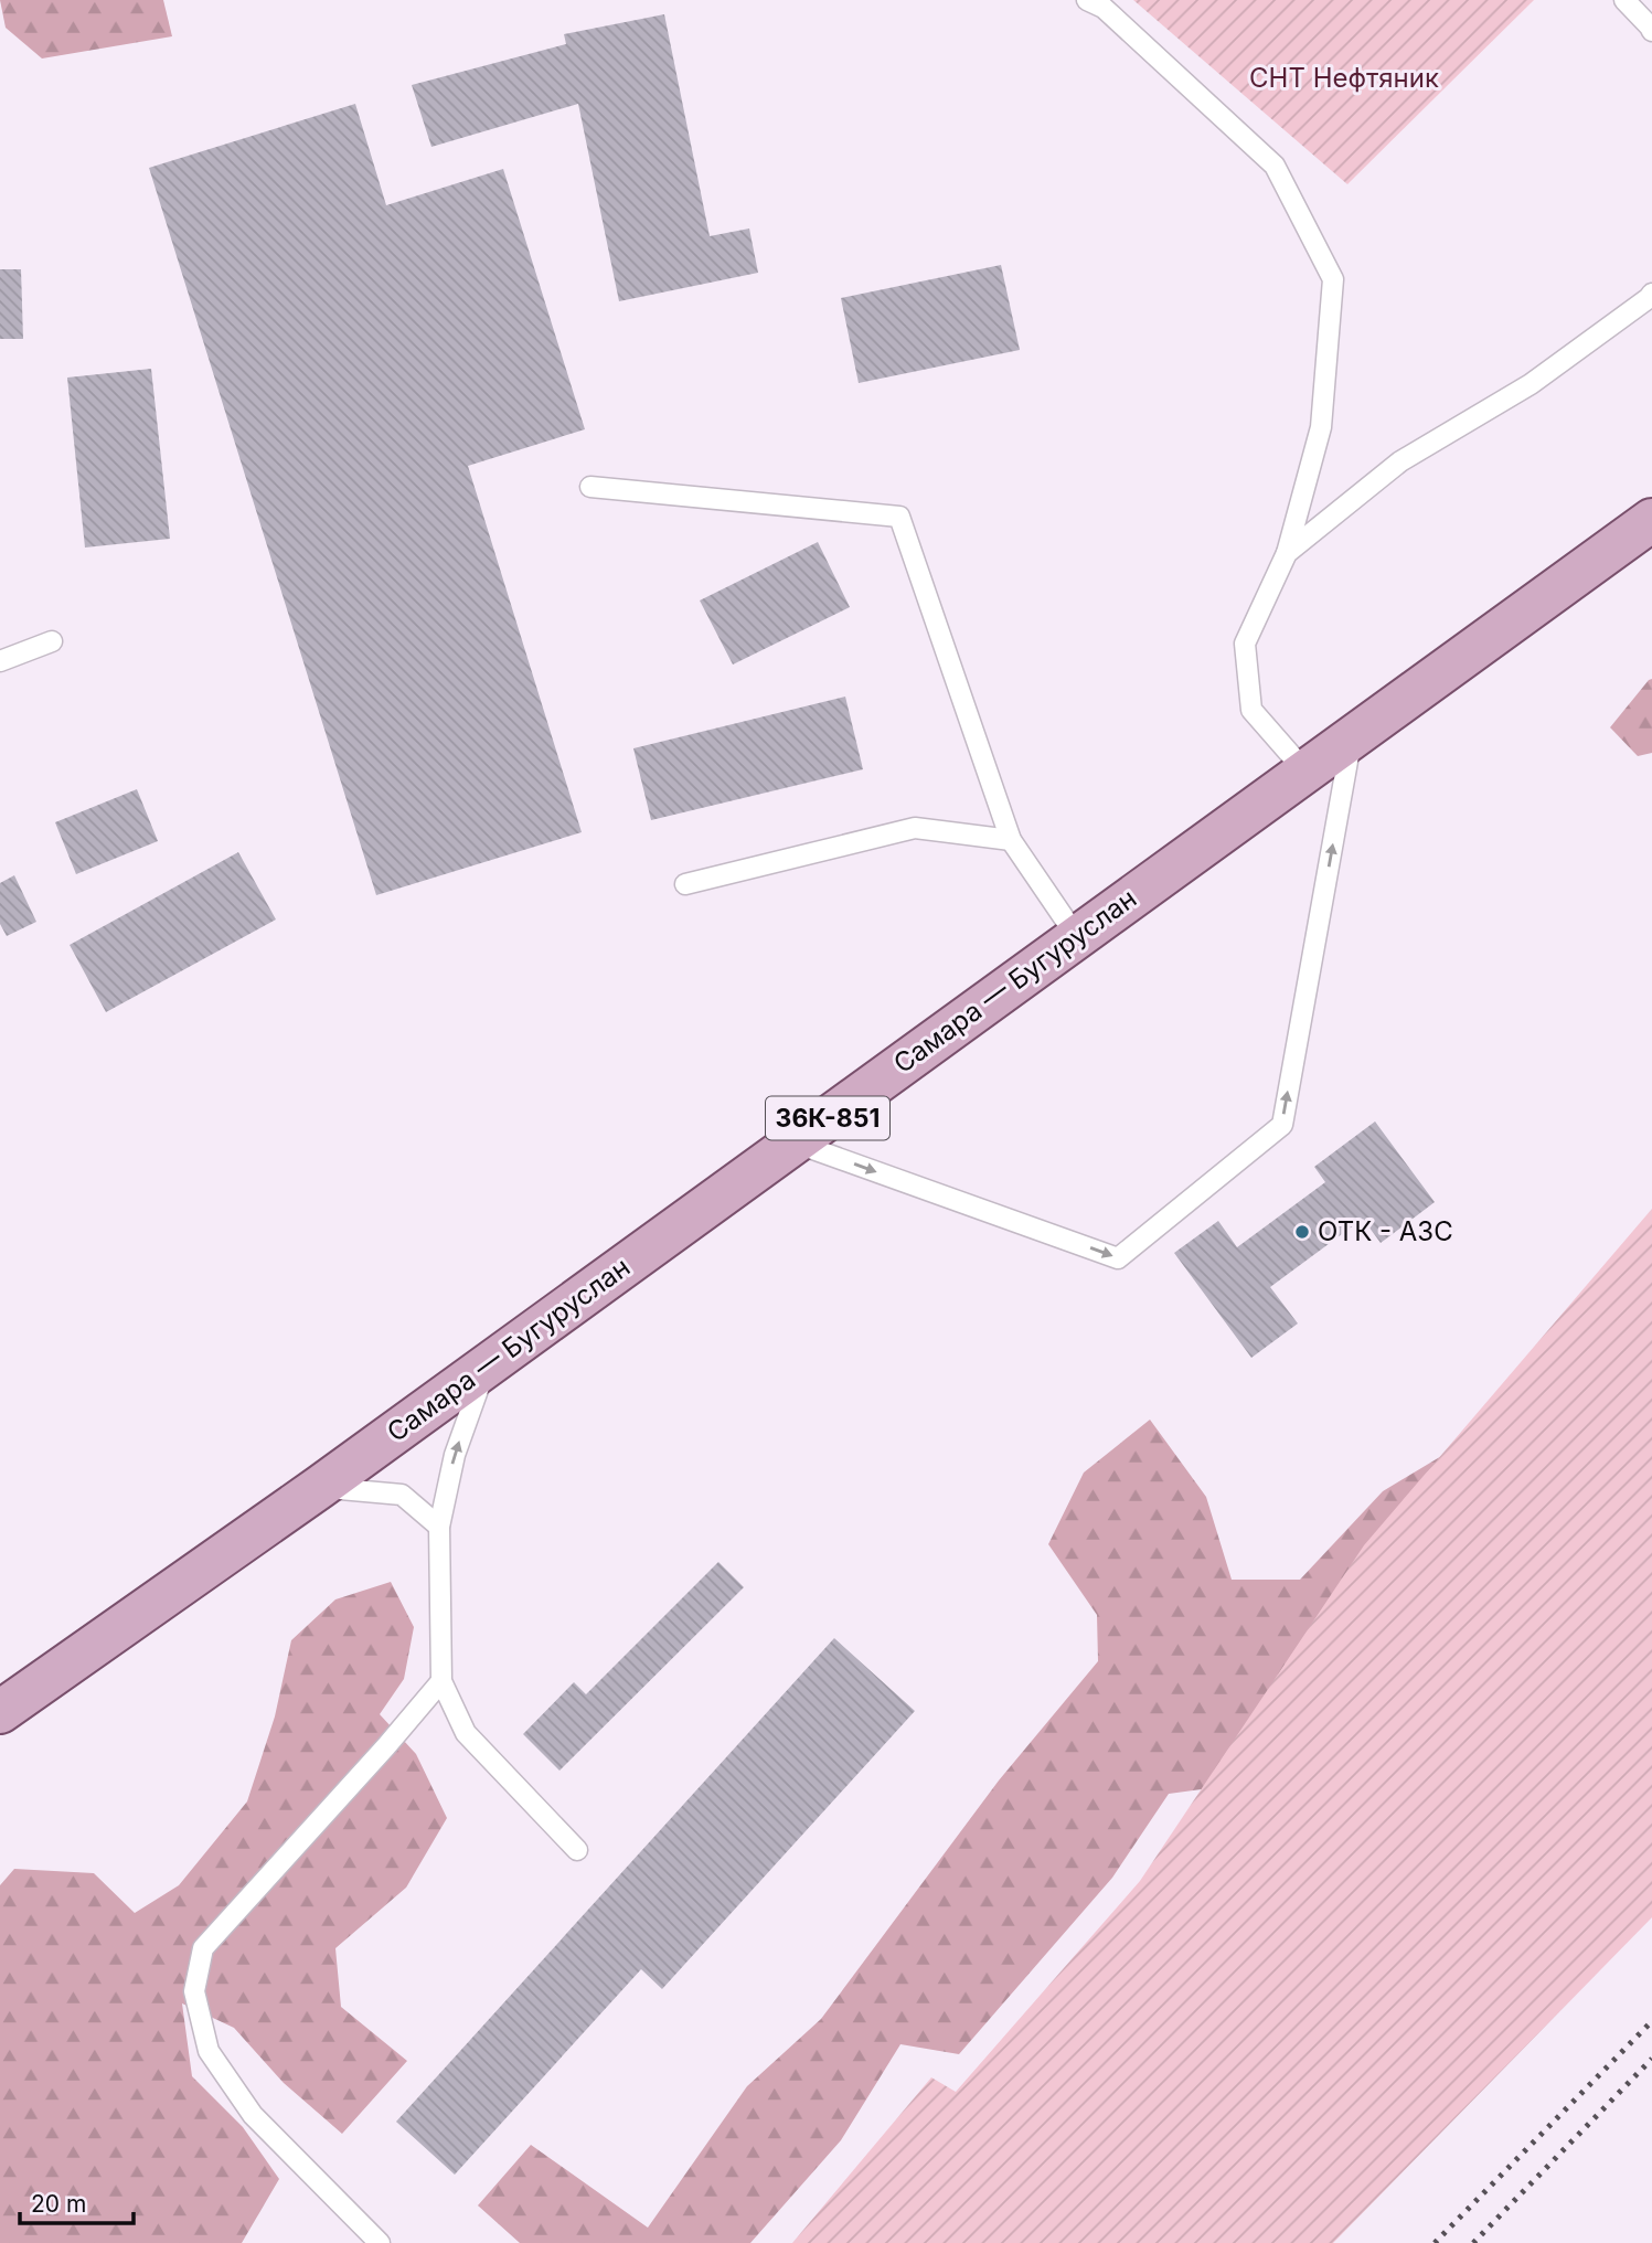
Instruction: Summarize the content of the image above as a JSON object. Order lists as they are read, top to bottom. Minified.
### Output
{"streets":{"main road":["Самара — Бугуруслан","36К-851"]},"parks":["СНТ Нефтяник"],"places":["ОТК - АЗС"],"scale_bar":"20 m"}
